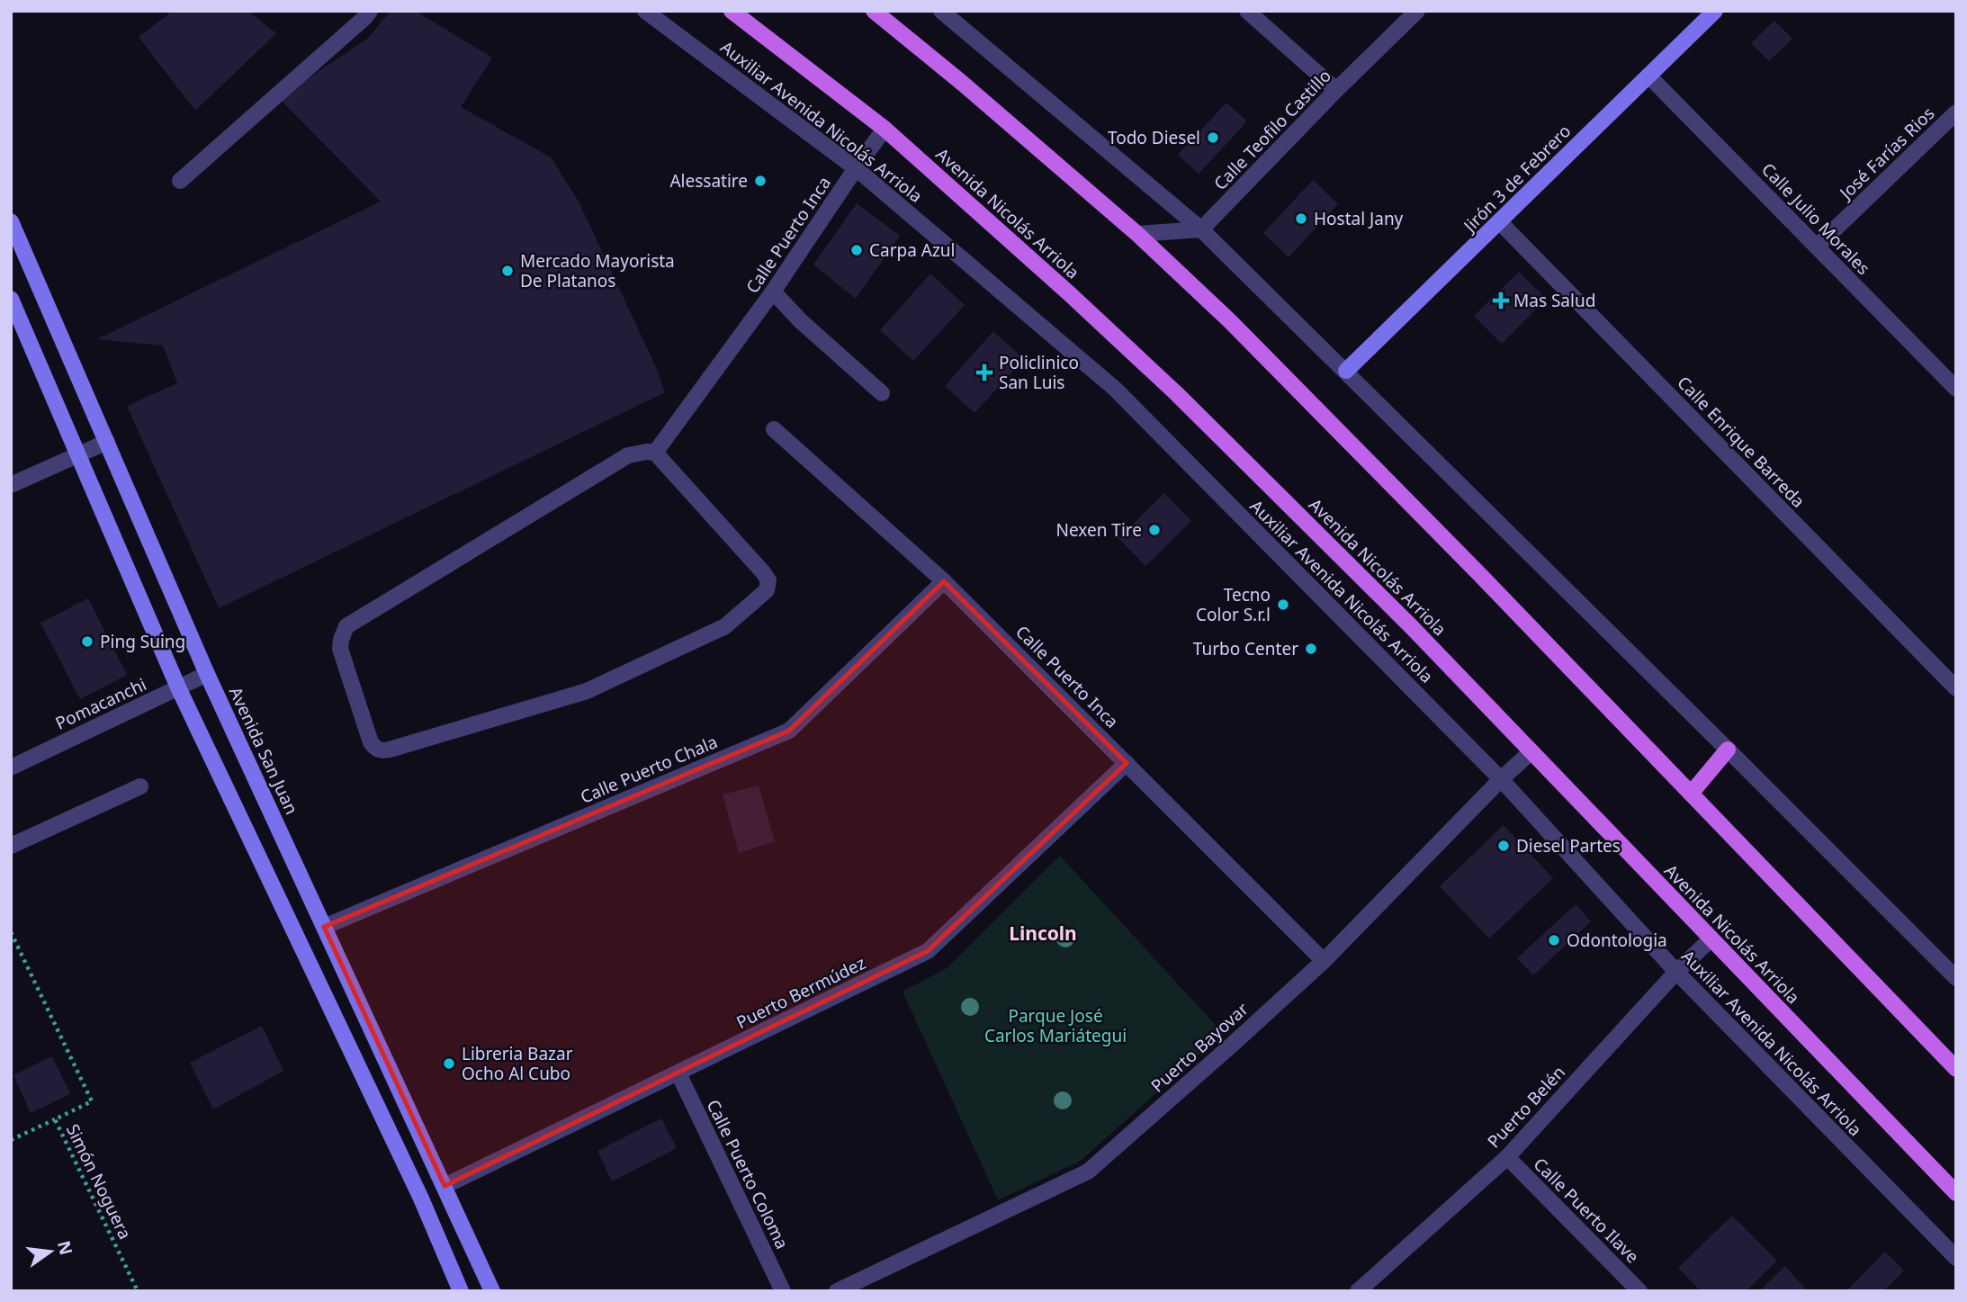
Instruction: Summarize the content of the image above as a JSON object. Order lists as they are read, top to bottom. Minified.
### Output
{"streets":{"main road":["Avenida Nicolás Arriola"],"street":["Auxiliar Avenida Nicolás Arriola","Calle Teofilo Castillo","José Farías Rios","Jirón 3 de Febrero","Calle Julio Morales","Calle Puerto Inca","Calle Enrique Barreda","Pomacanchi","Avenida San Juan","Calle Puerto Chala","Puerto Bermúdez","Puerto Bayovar","Puerto Belén","Calle Puerto Coloma","Calle Puerto Ilave"],"path":["Simón Noguera"]},"crossings":[["Auxiliar Avenida Nicolás Arriola","Calle Puerto Inca"],["Auxiliar Avenida Nicolás Arriola","Puerto Bayovar"],["Auxiliar Avenida Nicolás Arriola","Puerto Belén"],["José Farías Rios","Calle Julio Morales"],["Jirón 3 de Febrero","Calle Julio Morales"],["Jirón 3 de Febrero","Calle Enrique Barreda"],["Avenida Nicolás Arriola","Calle Puerto Inca"],["Avenida Nicolás Arriola","Puerto Bayovar"],["Avenida Nicolás Arriola","Puerto Belén"],["Calle Puerto Inca","Calle Puerto Chala"],["Calle Puerto Inca","Puerto Bermúdez"],["Calle Puerto Inca","Puerto Bayovar"],["Pomacanchi","Avenida San Juan"],["Avenida San Juan","Calle Puerto Chala"],["Avenida San Juan","Puerto Bermúdez"],["Puerto Bermúdez","Calle Puerto Coloma"],["Puerto Belén","Calle Puerto Ilave"]],"districts":["Lincoln"],"parks":["Parque José Carlos Mariátegui"],"places":{"other":["Todo Diesel","Alessatire","Hostal Jany","Carpa Azul","Mercado Mayorista De Platanos","Nexen Tire","Tecno Color S.r.l","Ping Suing","Turbo Center","Diesel Partes","Odontologia","Libreria Bazar Ocho Al Cubo"],"health":["Mas Salud","Policlinico San Luis"]},"north":"right"}
